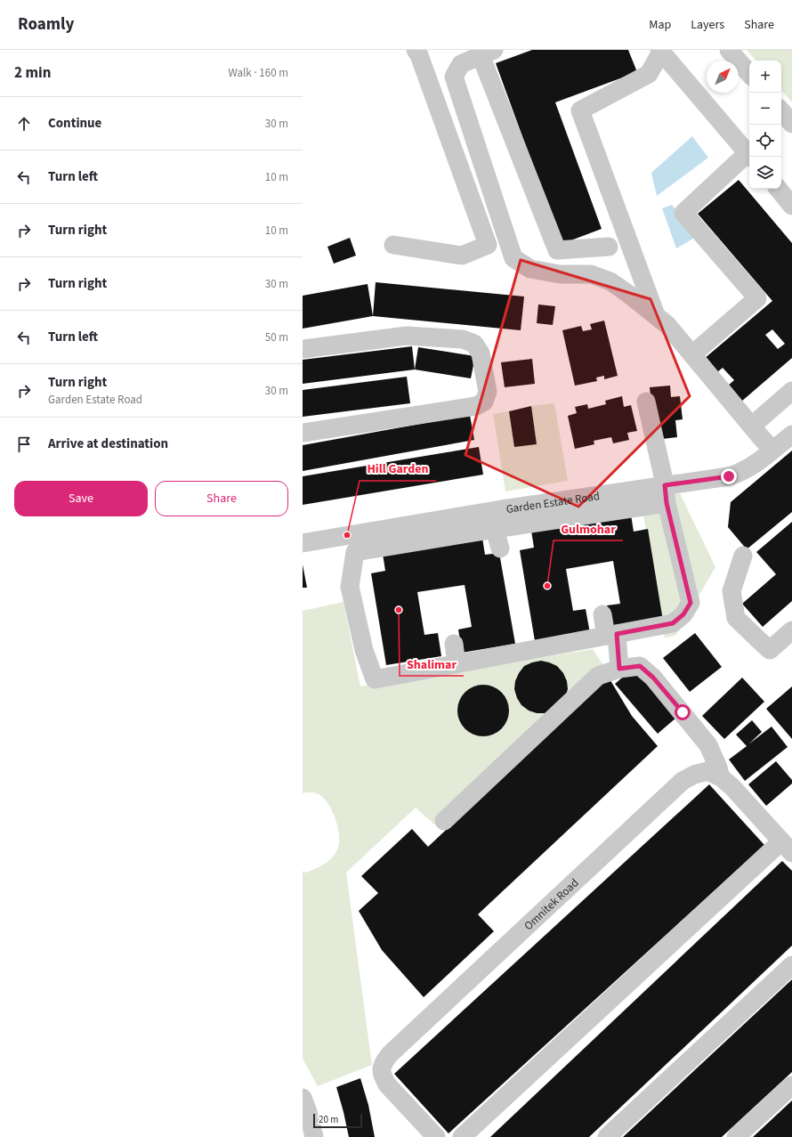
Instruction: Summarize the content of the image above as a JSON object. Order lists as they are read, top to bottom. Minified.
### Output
{"streets":{"street":["Garden Estate Road","Omnitek Road"]},"places":["Hill Garden","Gulmohar","Shalimar"],"scale_bar":"20 m","north":"top right","page":{"header":"Roamly","nav":["Map","Layers","Share"],"heading":["2 min","Walk · 160 m"],"map_buttons":["+","−"],"list":[["Continue","30 m"],["Turn left","10 m"],["Turn right","10 m"],["Turn right","30 m"],["Turn left","50 m"],["Turn right","Garden Estate Road","30 m"],"Arrive at destination"],"buttons":["Save","Share"],"scale":"20 m"}}
